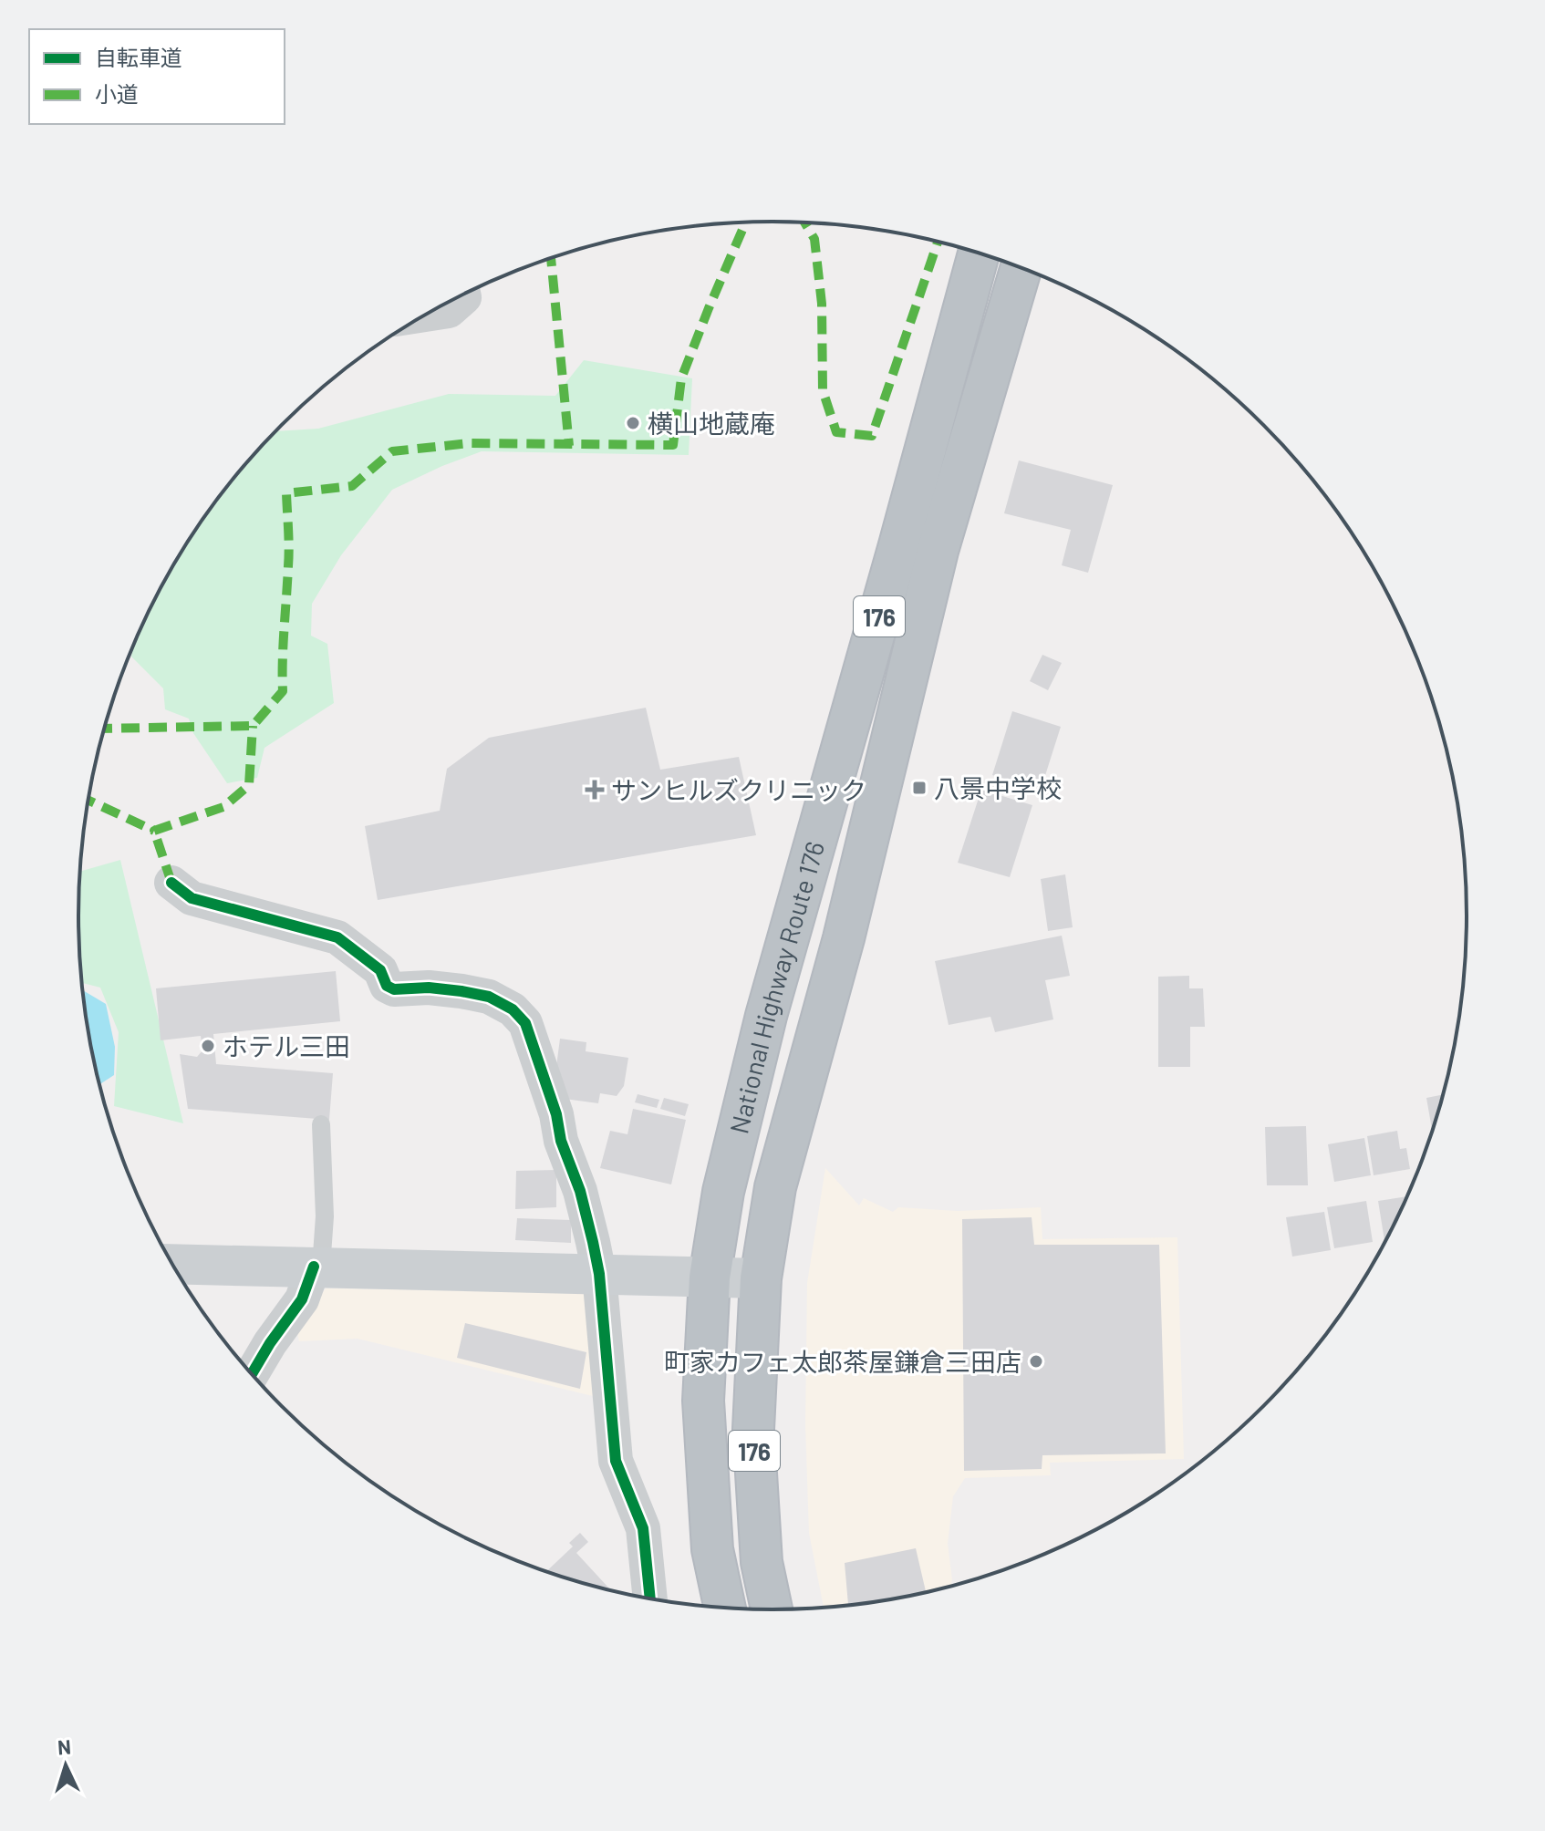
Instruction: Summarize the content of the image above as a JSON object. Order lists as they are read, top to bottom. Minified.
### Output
{"streets":{"highway":["176","National Highway Route 176"]},"places":{"other":["横山地蔵庵","ホテル三田","町家カフェ太郎茶屋鎌倉三田店"],"transit":["八景中学校"],"health":["サンヒルズクリニック"]},"legend":["自転車道","小道"],"north":"top"}
